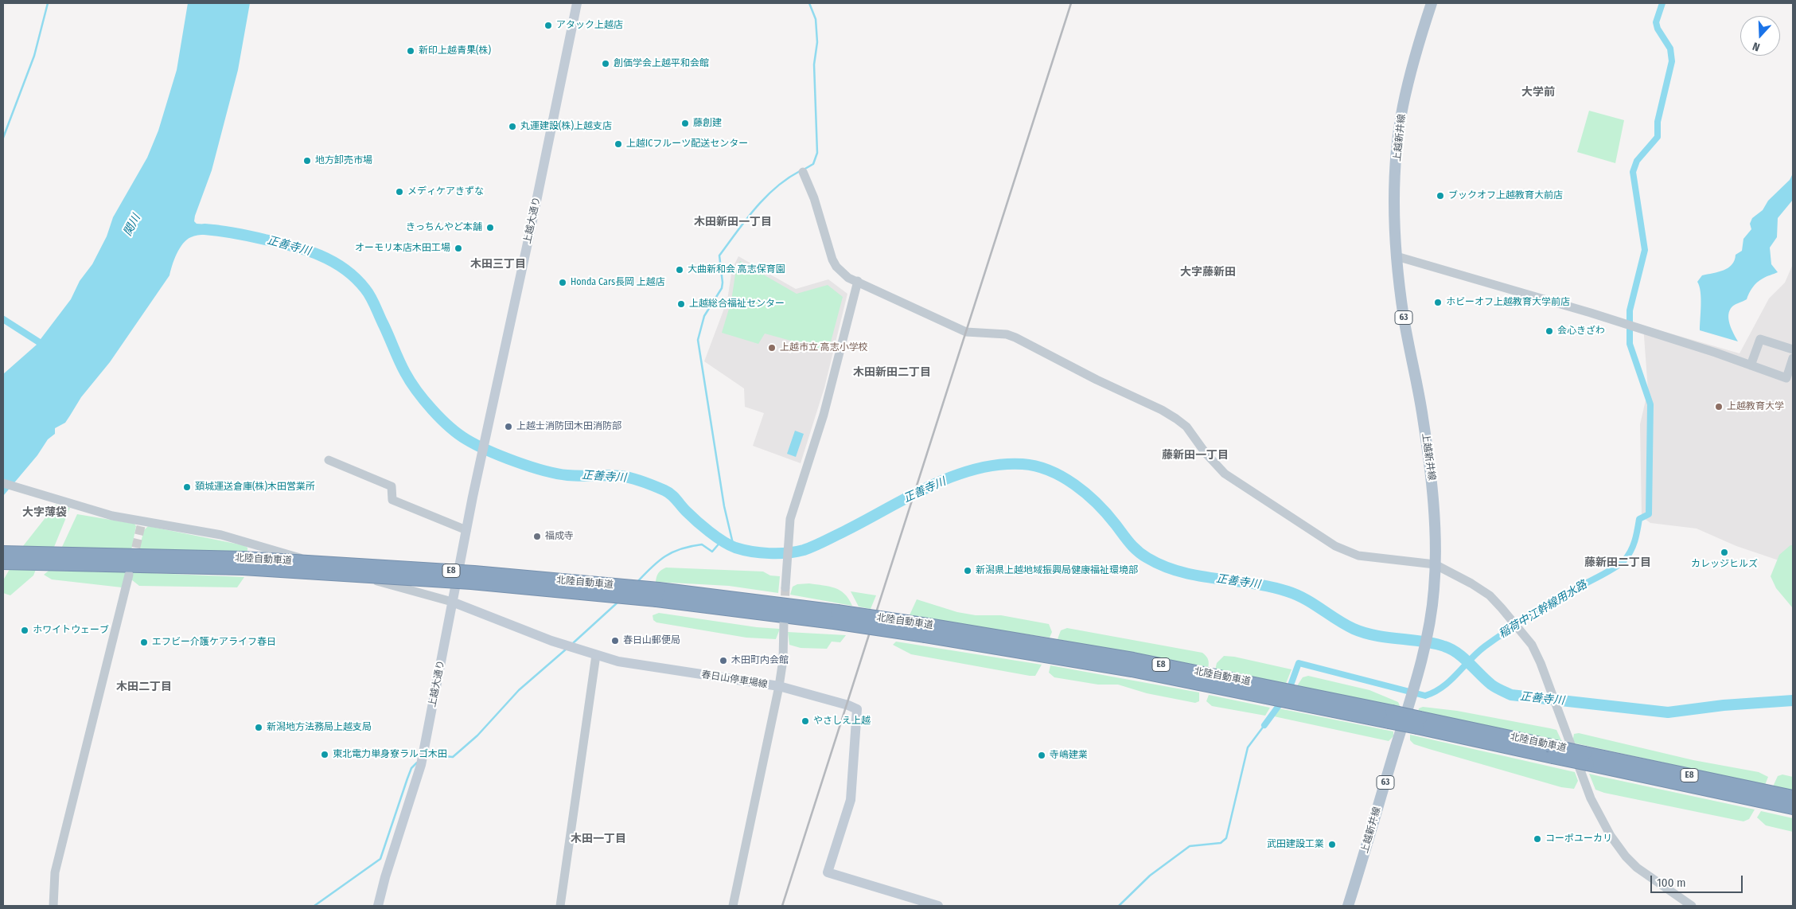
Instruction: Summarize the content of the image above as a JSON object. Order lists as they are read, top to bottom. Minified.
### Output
{"streets":{"highway":["北陸自動車道","E8"],"main road":["上越新井線","上越大通り","63","春日山停車場線"]},"crossings":[["上越大通り","春日山停車場線"]],"districts":["大学前","木田新田一丁目","木田三丁目","大字藤新田","木田新田二丁目","藤新田一丁目","大字薄袋","藤新田二丁目","木田二丁目","木田一丁目"],"water":["関川","正善寺川","稲荷中江幹線用水路"],"places":["アタック上越店","新印上越青果(株)","創価学会上越平和会館","藤創建","丸運建設(株)上越支店","上越ICフルーツ配送センター","地方卸売市場","メディケアきずな","ブックオフ上越教育大前店","きっちんやど本舗","オーモリ本店木田工場","大曲新和会 高志保育園","Honda Cars長岡 上越店","ホビーオフ上越教育大学前店","上越総合福祉センター","会心きざわ","上越市立 高志小学校","上越教育大学","上越士消防団木田消防部","頚城運送倉庫(株)木田営業所","福成寺","カレッジヒルズ","新潟県上越地域振興局健康福祉環境部","ホワイトウェーブ","春日山郵便局","エフビー介護ケアライフ春日","木田町内会館","やさしえ上越","新潟地方法務局上越支局","東北電力単身寮ラルゴ木田","寺嶋建業","コーポユーカリ","武田建設工業"],"scale_bar":"100 m","north":"bottom"}
